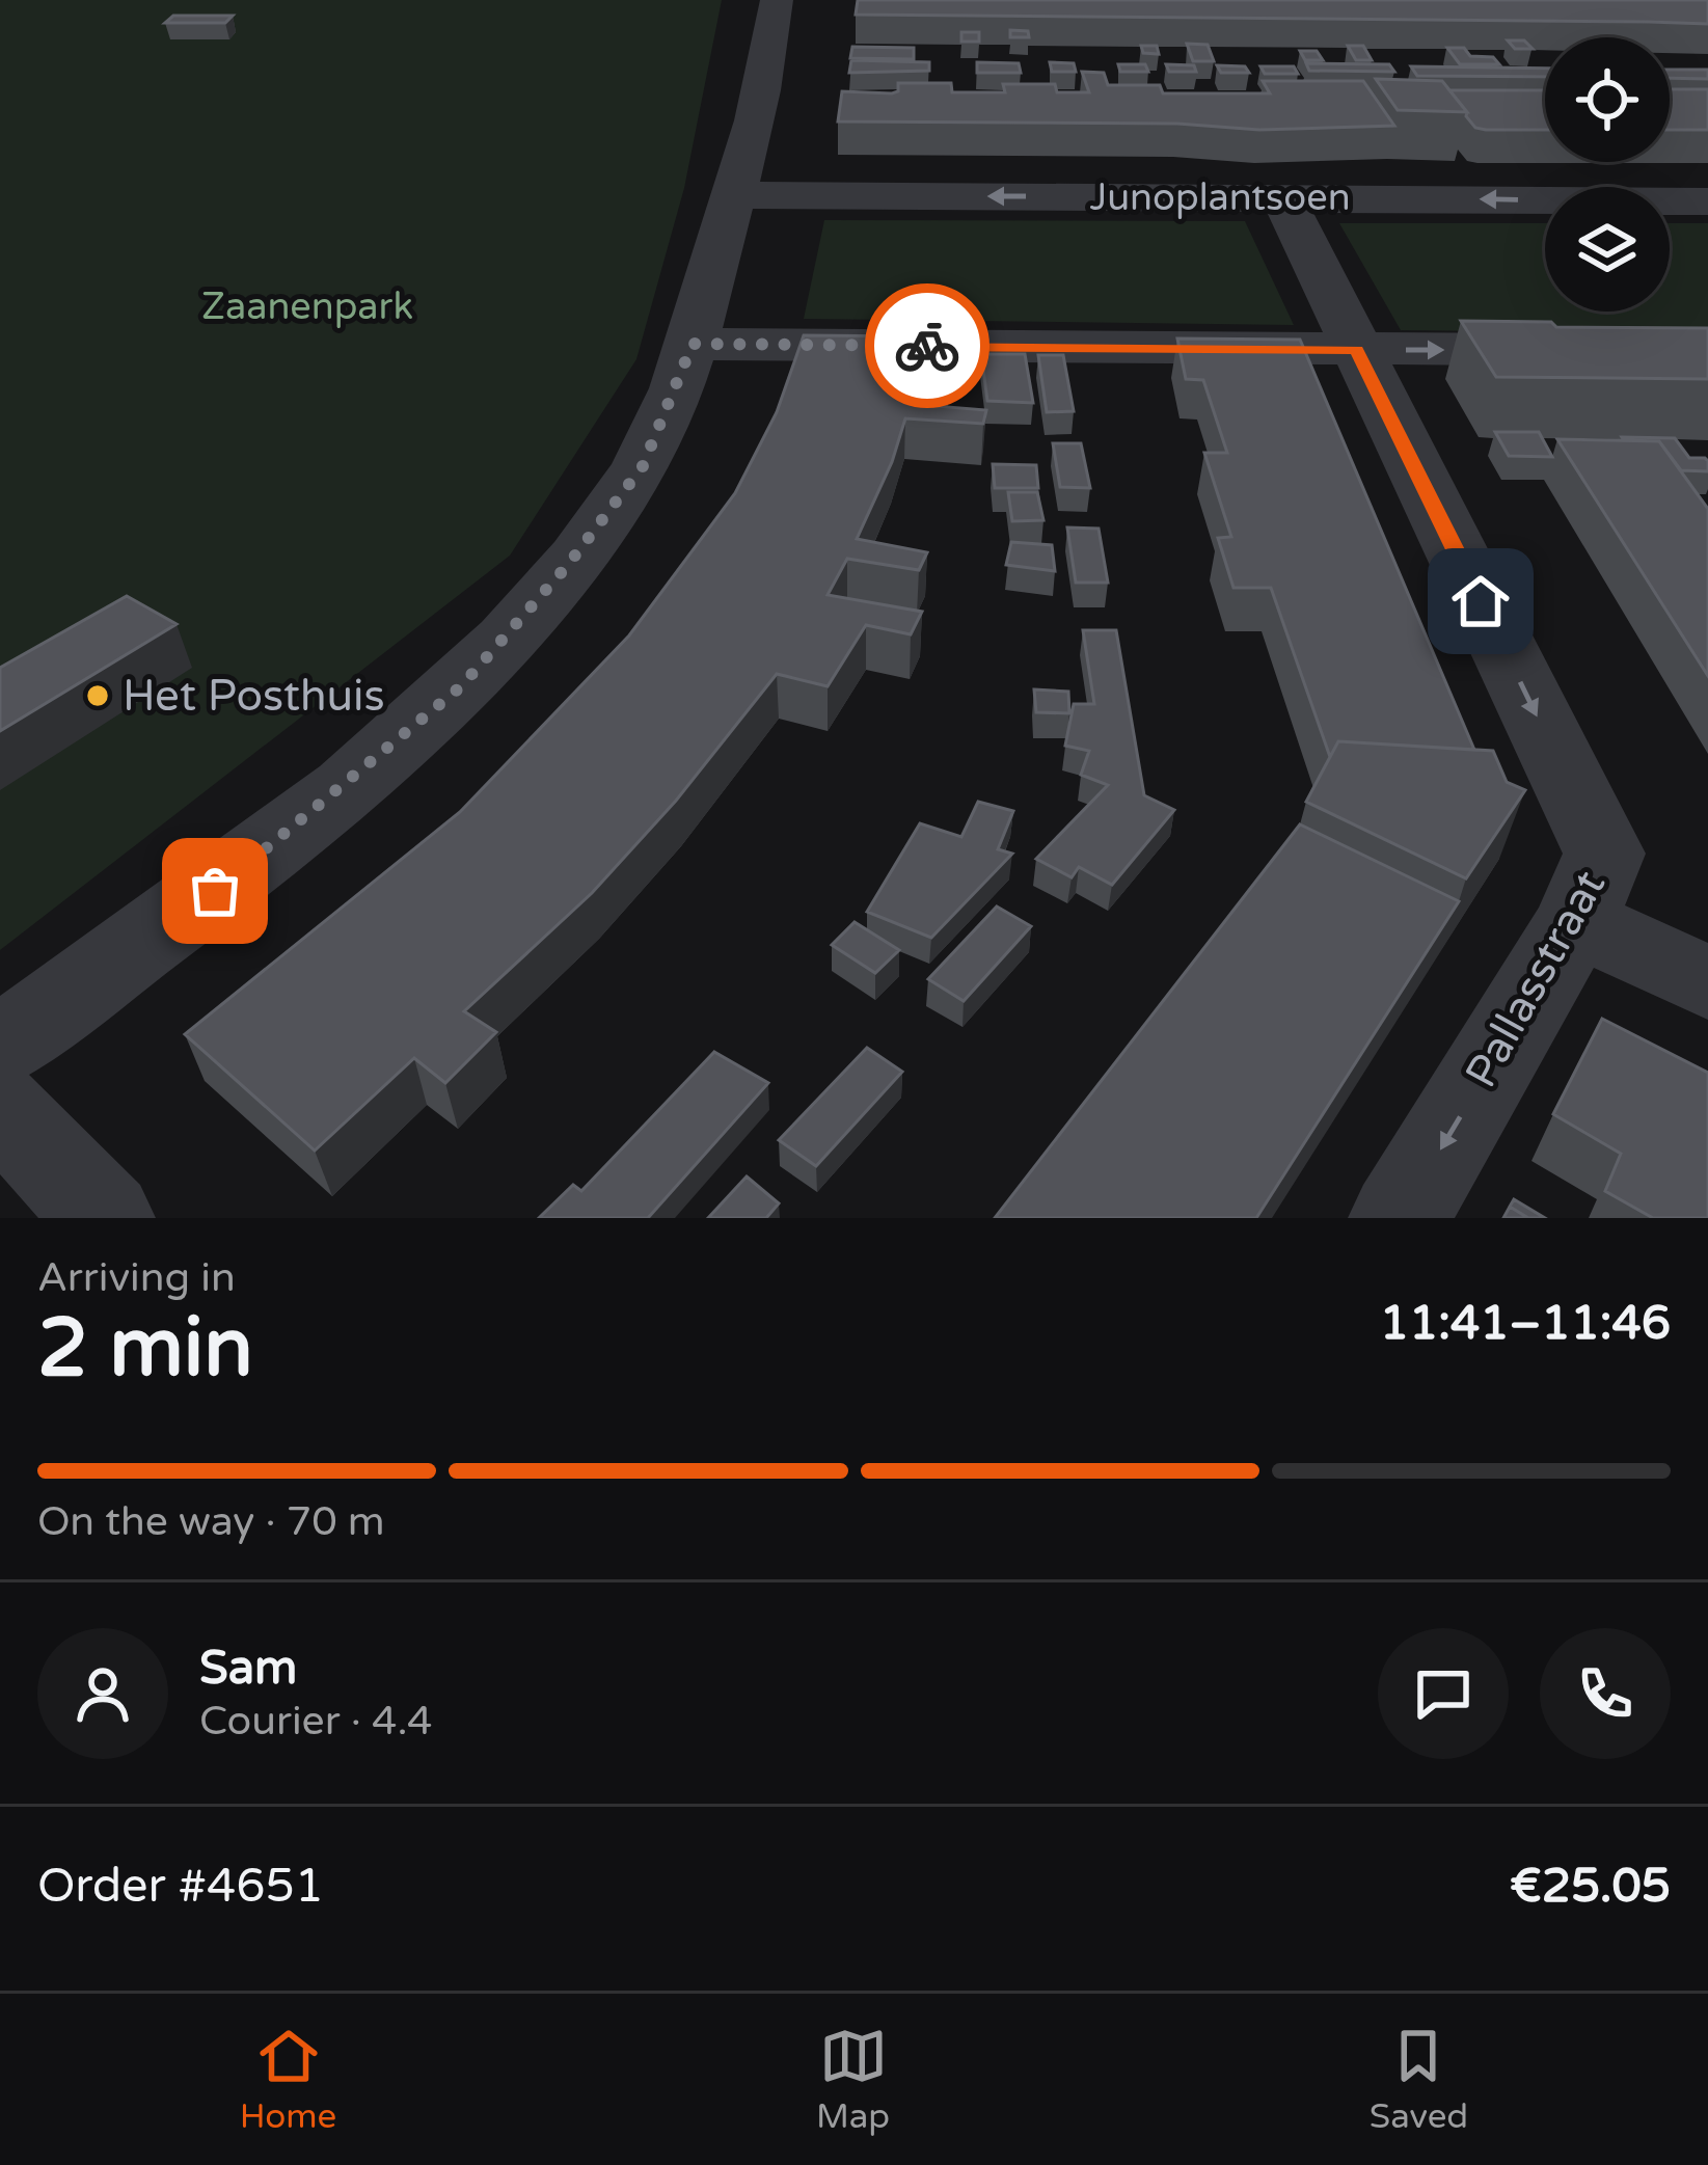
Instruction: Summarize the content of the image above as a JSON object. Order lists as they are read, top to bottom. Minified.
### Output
{"streets":{"street":["Junoplantsoen","Pallasstraat"]},"crossings":[["Junoplantsoen","Pallasstraat"]],"one_way":["Pallasstraat"],"parks":["Zaanenpark"],"places":["Het Posthuis"],"page":{"heading":["2 min","Arriving in","11:41–11:46"],"panel":["Sam","Courier · 4.4","Order #4651","€25.05"],"bar":"On the way · 70 m","tabs":["Home","Map","Saved"]}}
